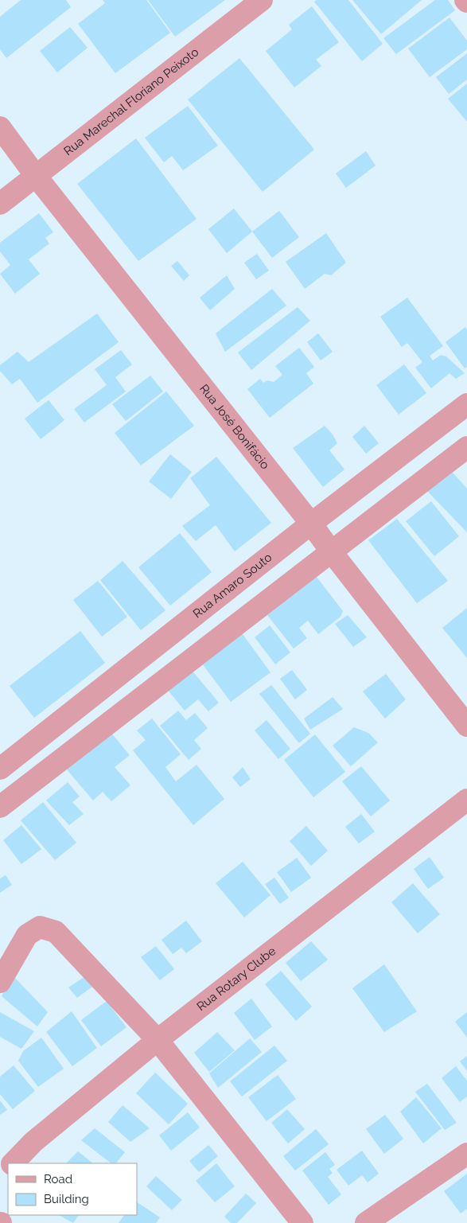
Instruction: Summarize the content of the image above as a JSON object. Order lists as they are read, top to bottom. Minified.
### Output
{"streets":{"street":["Rua Marechal Floriano Peixoto","Rua José Bonifácio","Rua Amaro Souto","Rua Rotary Clube"]},"crossings":[["Rua Marechal Floriano Peixoto","Rua José Bonifácio"],["Rua José Bonifácio","Rua Amaro Souto"]],"legend":["Road","Building"]}
